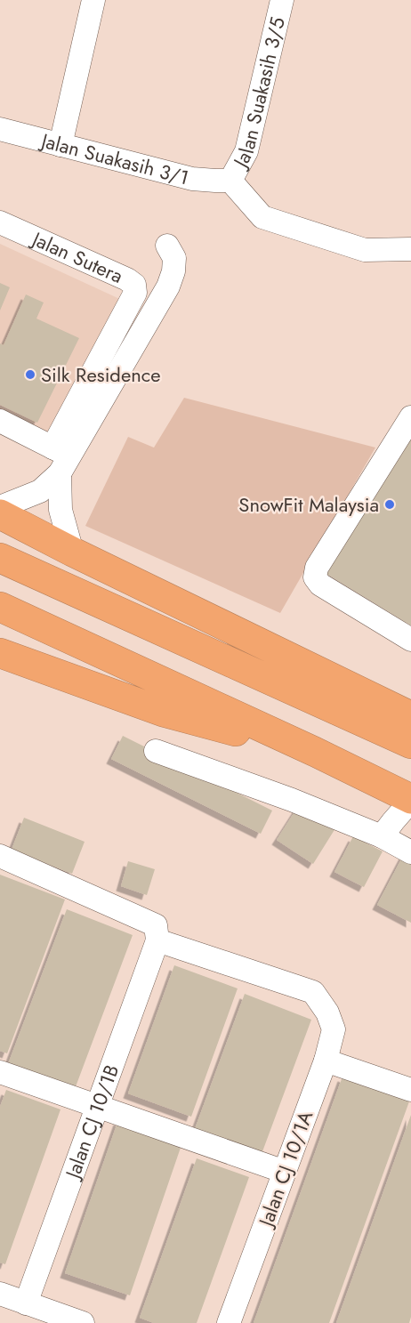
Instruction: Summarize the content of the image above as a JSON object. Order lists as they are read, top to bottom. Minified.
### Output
{"streets":{"street":["Jalan Suakasih 3/5","Jalan Suakasih 3/1","Jalan Sutera","Jalan CJ 10/1B","Jalan CJ 10/1A"]},"crossings":[["Jalan Suakasih 3/5","Jalan Suakasih 3/1"],["Jalan CJ 10/1B","Jalan CJ 10/1A"]],"places":["Silk Residence","SnowFit Malaysia"]}
